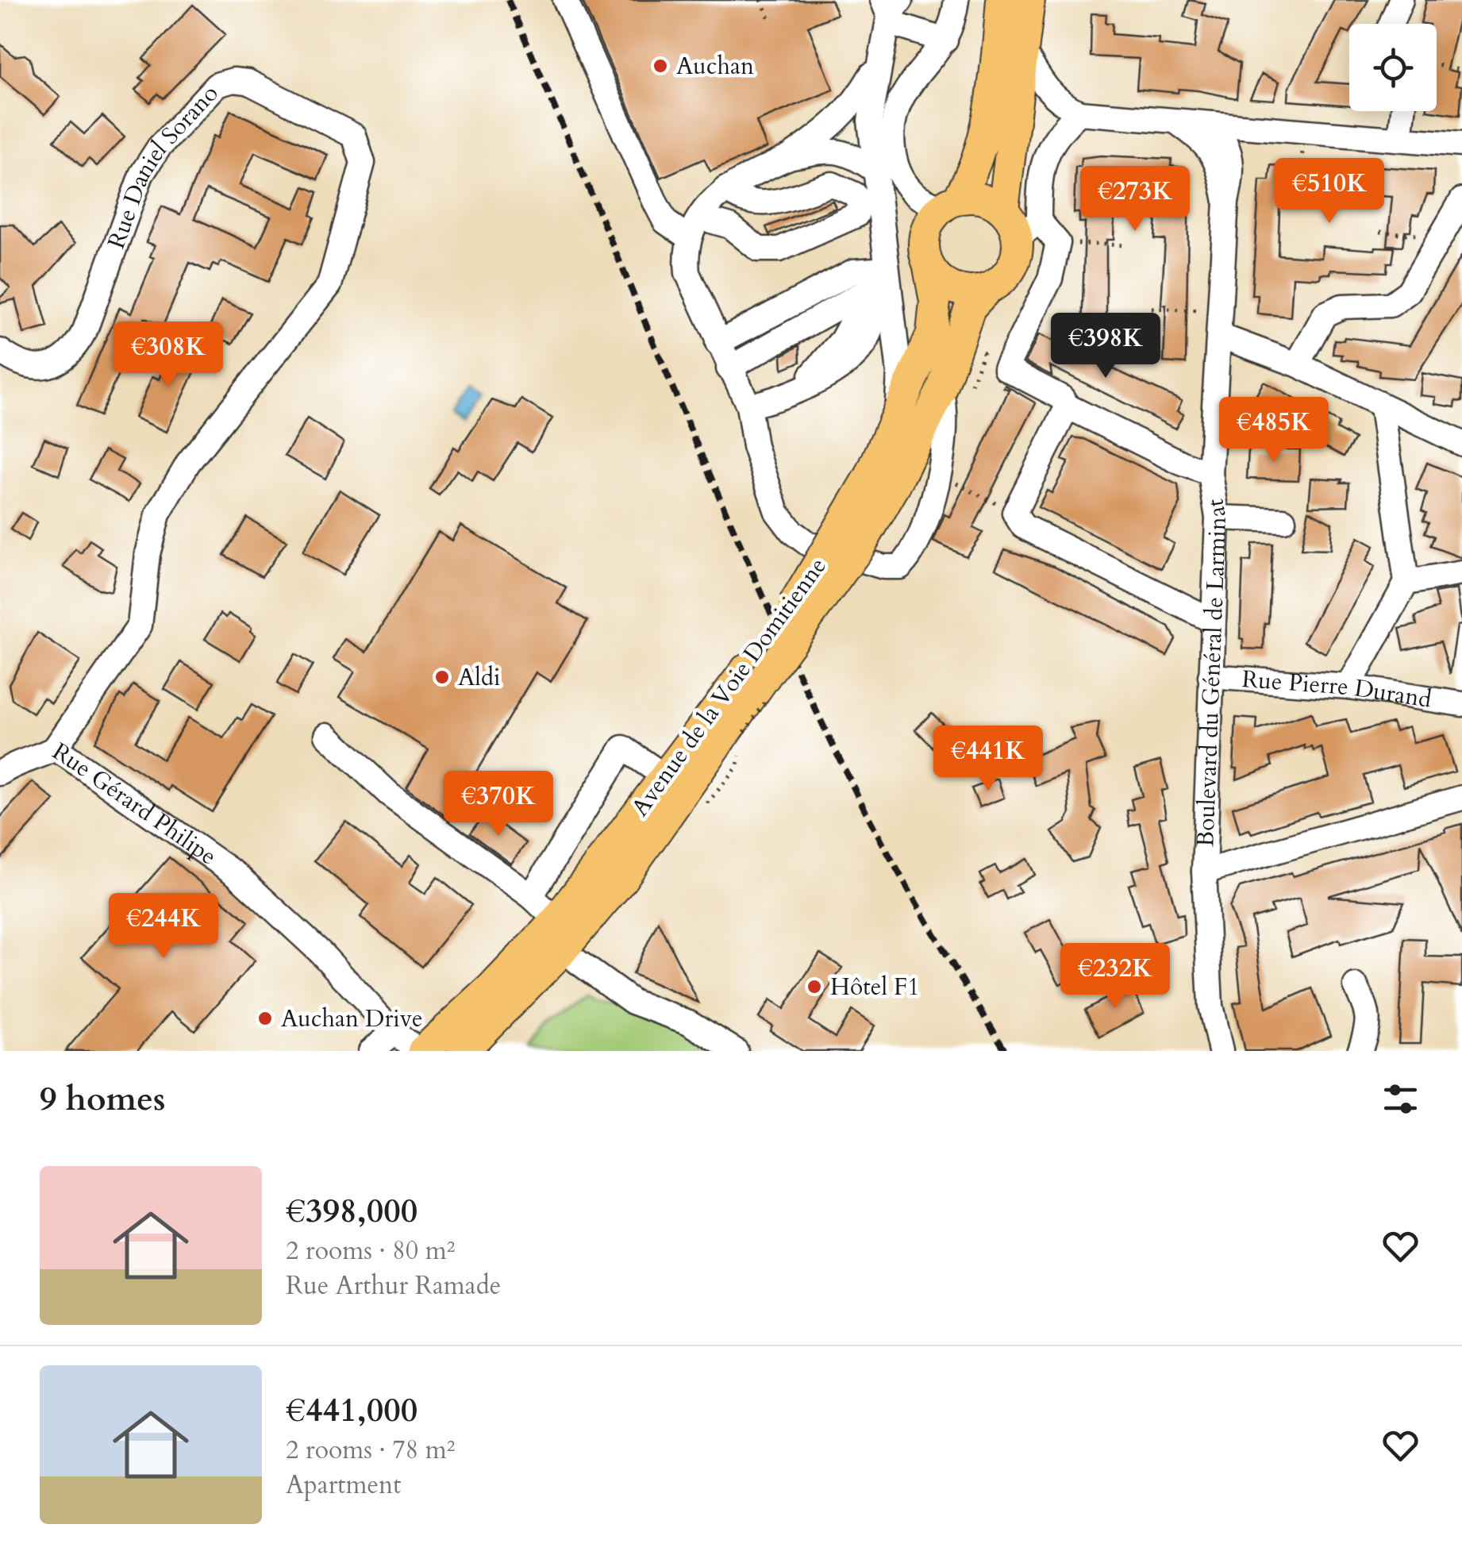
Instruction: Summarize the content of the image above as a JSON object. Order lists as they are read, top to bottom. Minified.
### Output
{"streets":{"main road":["Avenue de la Voie Domitienne"],"street":["Rue Daniel Sorano","Boulevard du Général de Larminat","Rue Pierre Durand","Rue Gérard Philipe"]},"crossings":[["Rue Daniel Sorano","Rue Gérard Philipe"],["Boulevard du Général de Larminat","Rue Pierre Durand"],["Avenue de la Voie Domitienne","Rue Gérard Philipe"]],"places":["Auchan","Aldi","Hôtel F1","Auchan Drive"],"page":{"price":["€510K","€273K","€398K","€308K","€485K","€441K","€370K","€244K","€232K"],"heading":"9 homes","list":[{"name":"€398,000","note":"2 rooms · 80 m² · Rue Arthur Ramade"},{"name":"€441,000","note":"2 rooms · 78 m² · Apartment"}]}}
